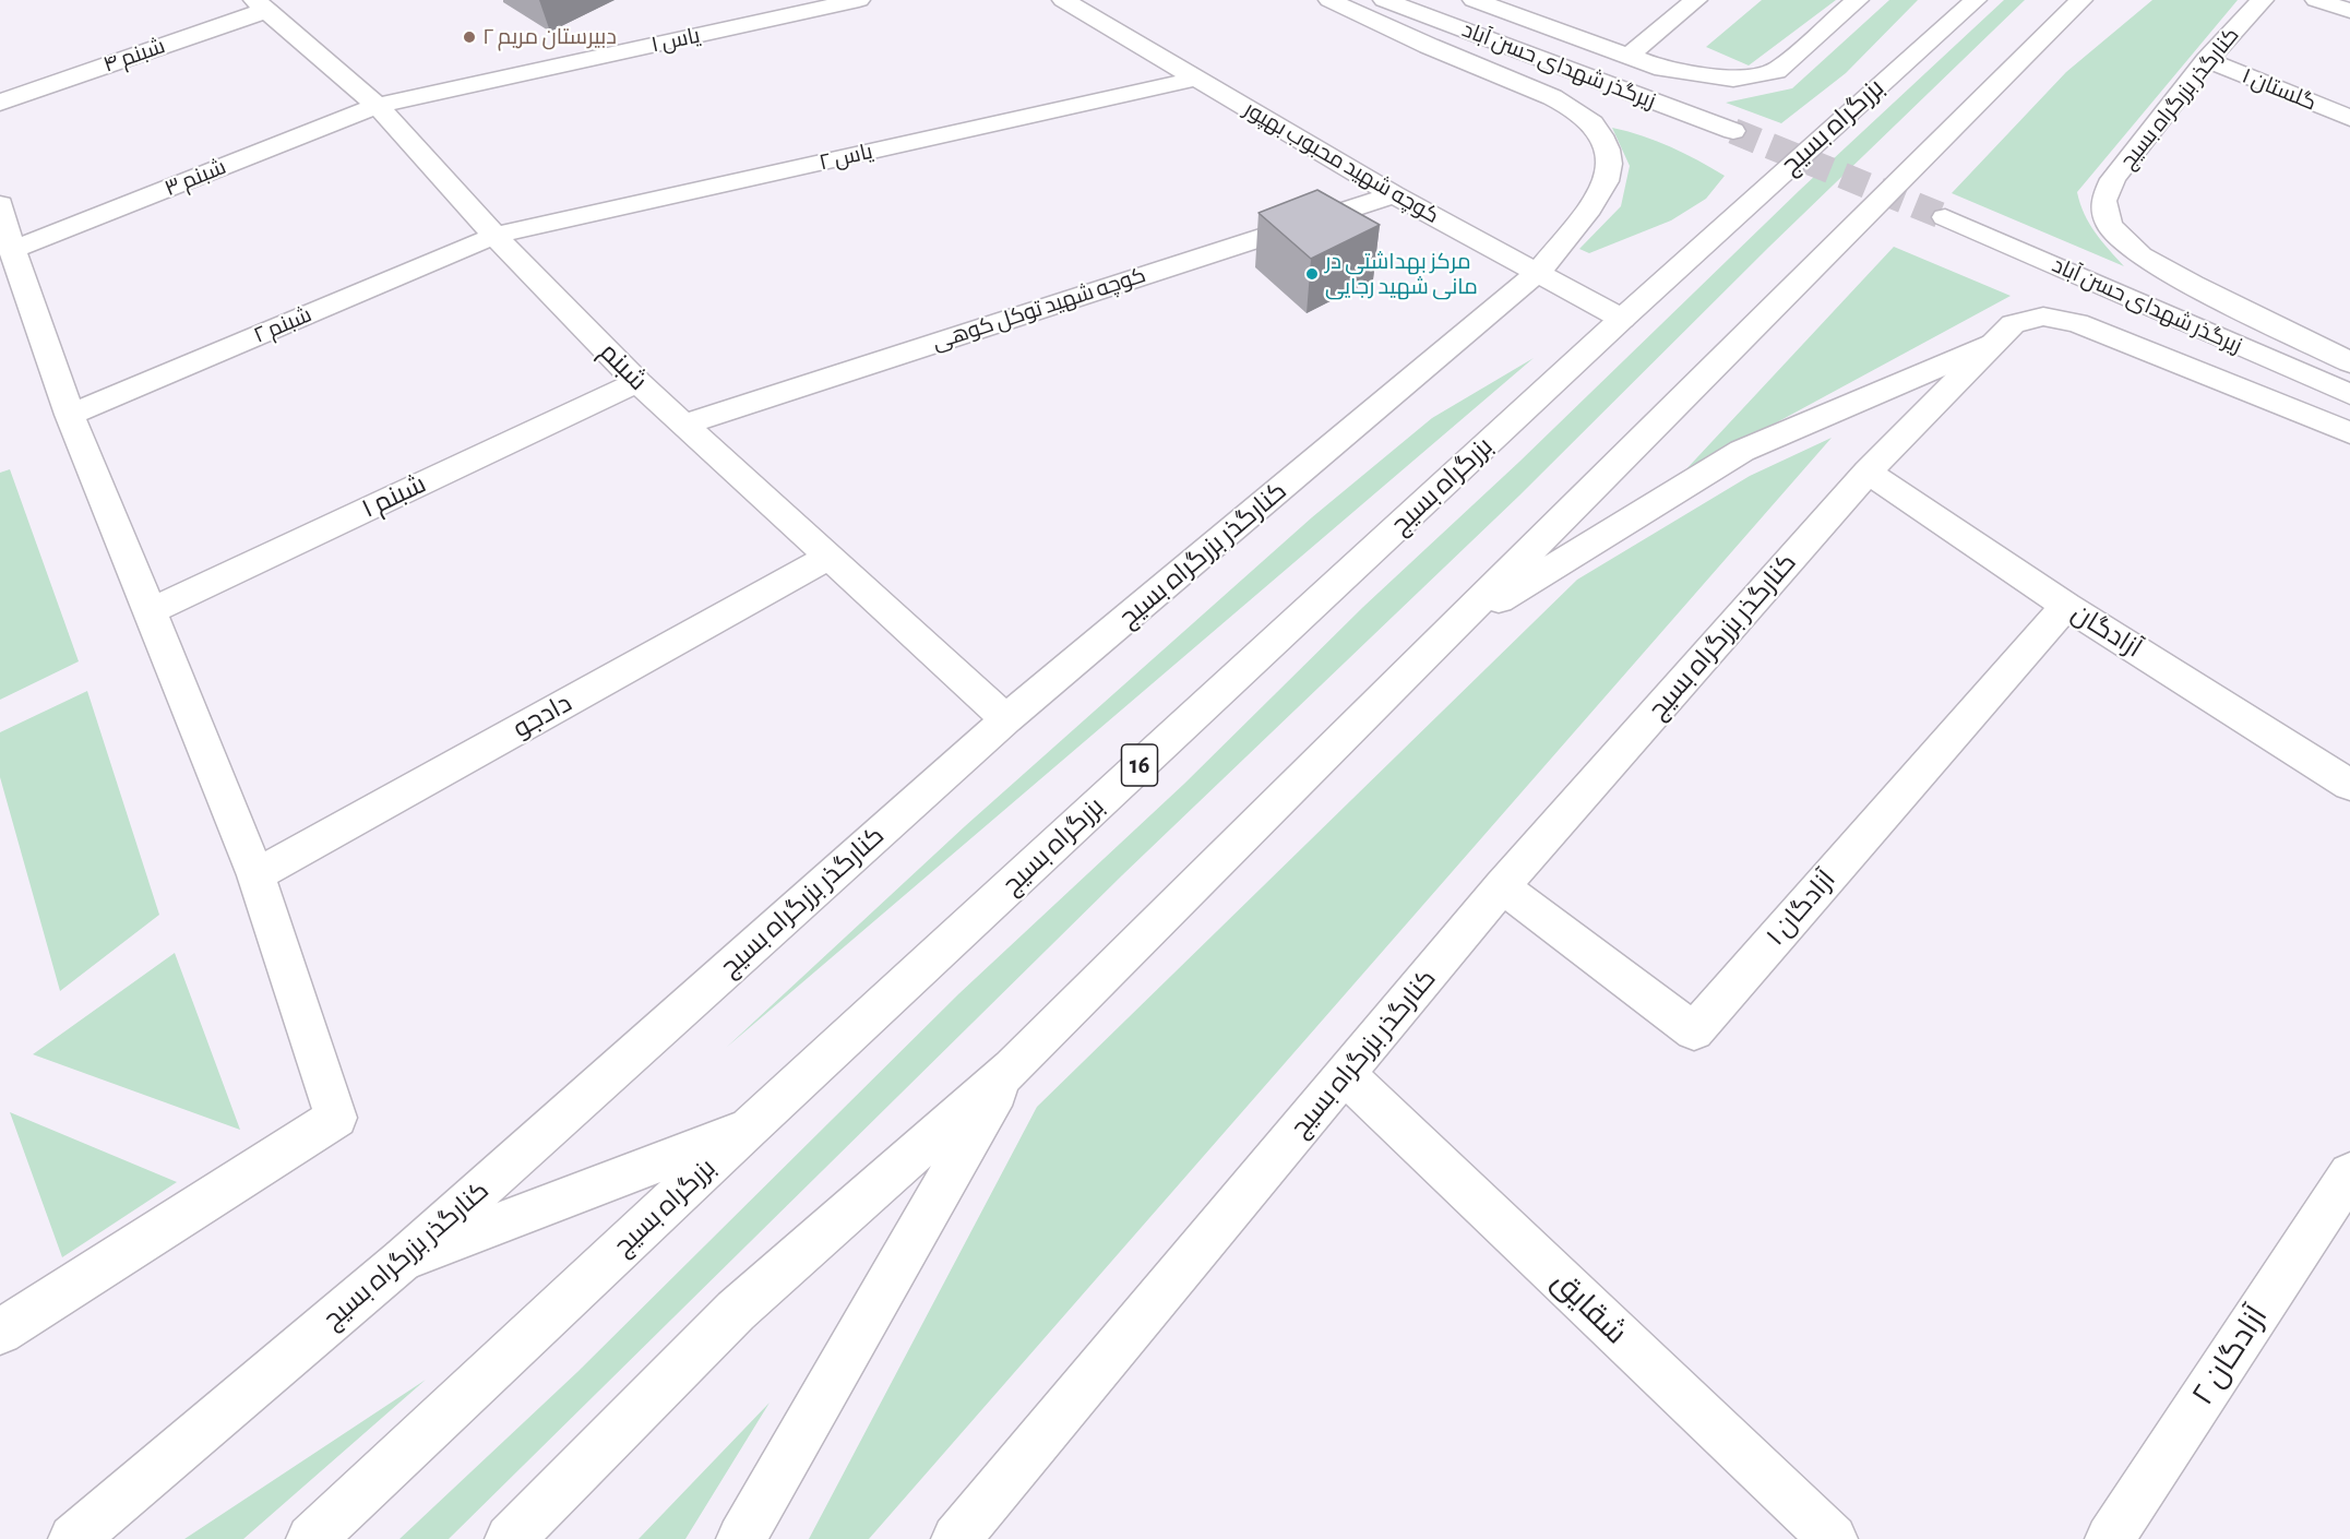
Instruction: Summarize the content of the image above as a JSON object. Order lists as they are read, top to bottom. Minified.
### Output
{"streets":{"main road":["یاس ۱","شبنم ۴","زیرگذر شهدای حسن آباد","گلستان ۱","کنارگذر بزرگراه بسیج","بزرگراه بسیج","یاس ۲","کوچه شهید محبوب بهپور","شبنم ۳","کوچه شهید توکل کوهی","شبنم ۲","شبنم","شبنم ۱","آزادگان","دادجو","16","آزادگان ۱","شقایق","آزادگان ۲"]},"crossings":[["یاس ۱","شبنم ۳"],["یاس ۱","شبنم"],["شبنم ۴","شبنم"],["گلستان ۱","کنارگذر بزرگراه بسیج"],["کنارگذر بزرگراه بسیج","کوچه شهید محبوب بهپور"],["کنارگذر بزرگراه بسیج","شبنم"],["کنارگذر بزرگراه بسیج","آزادگان"],["کنارگذر بزرگراه بسیج","آزادگان ۱"],["کنارگذر بزرگراه بسیج","شقایق"],["بزرگراه بسیج","کوچه شهید محبوب بهپور"],["یاس ۲","کوچه شهید محبوب بهپور"],["یاس ۲","شبنم ۲"],["یاس ۲","شبنم"],["کوچه شهید محبوب بهپور","کوچه شهید توکل کوهی"],["شبنم ۳","شبنم"],["کوچه شهید توکل کوهی","شبنم"],["شبنم ۲","شبنم"],["شبنم","شبنم ۱"],["شبنم","دادجو"],["آزادگان","آزادگان ۱"]],"places":["دبیرستان مریم ۲","مرکز بهداشتی در مانی شهید رجایی"]}
